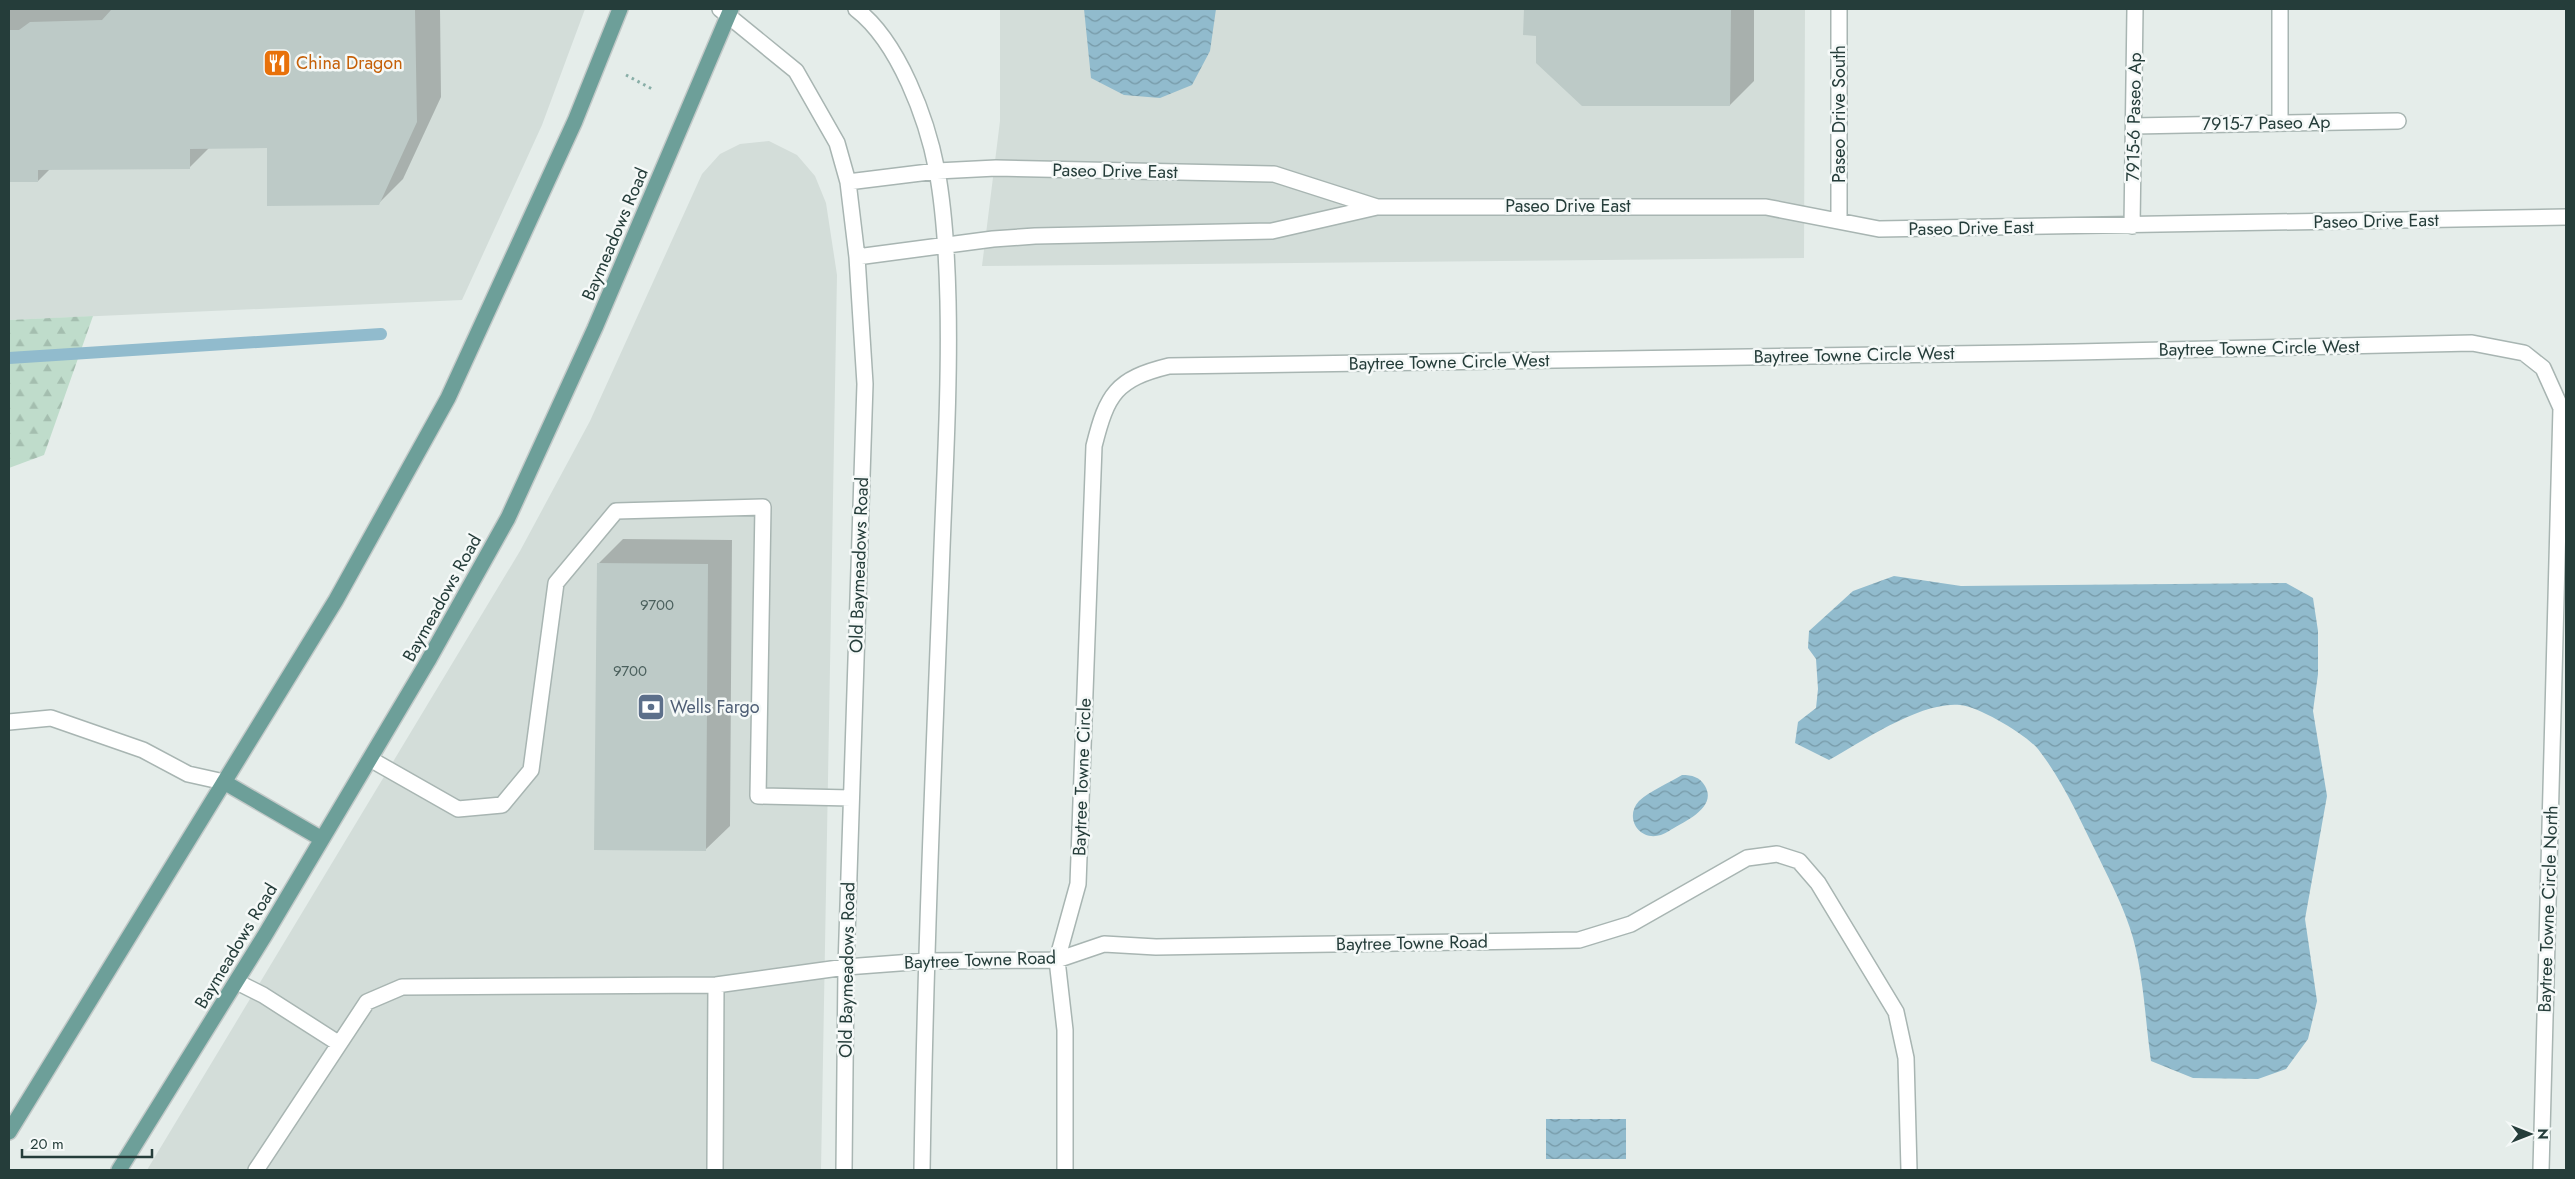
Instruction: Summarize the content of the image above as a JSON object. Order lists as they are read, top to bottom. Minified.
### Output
{"streets":{"main road":["Baymeadows Road"],"street":["Paseo Drive South","7915-6 Paseo Ap","7915-7 Paseo Ap","Paseo Drive East","Baytree Towne Circle West","Old Baymeadows Road","Baytree Towne Circle","Baytree Towne Circle North","Baytree Towne Road"]},"crossings":[["Paseo Drive South","Paseo Drive East"],["7915-6 Paseo Ap","7915-7 Paseo Ap"],["7915-6 Paseo Ap","Paseo Drive East"],["Paseo Drive East","Old Baymeadows Road"],["Baymeadows Road","Old Baymeadows Road"],["Baytree Towne Circle West","Baytree Towne Circle"],["Baytree Towne Circle West","Baytree Towne Circle North"],["Old Baymeadows Road","Baytree Towne Road"],["Baytree Towne Circle","Baytree Towne Road"]],"places":{"restaurant":["China Dragon"],"bank":["Wells Fargo"]},"house_numbers":["9700","9700"],"scale_bar":"20 m","north":"right"}
